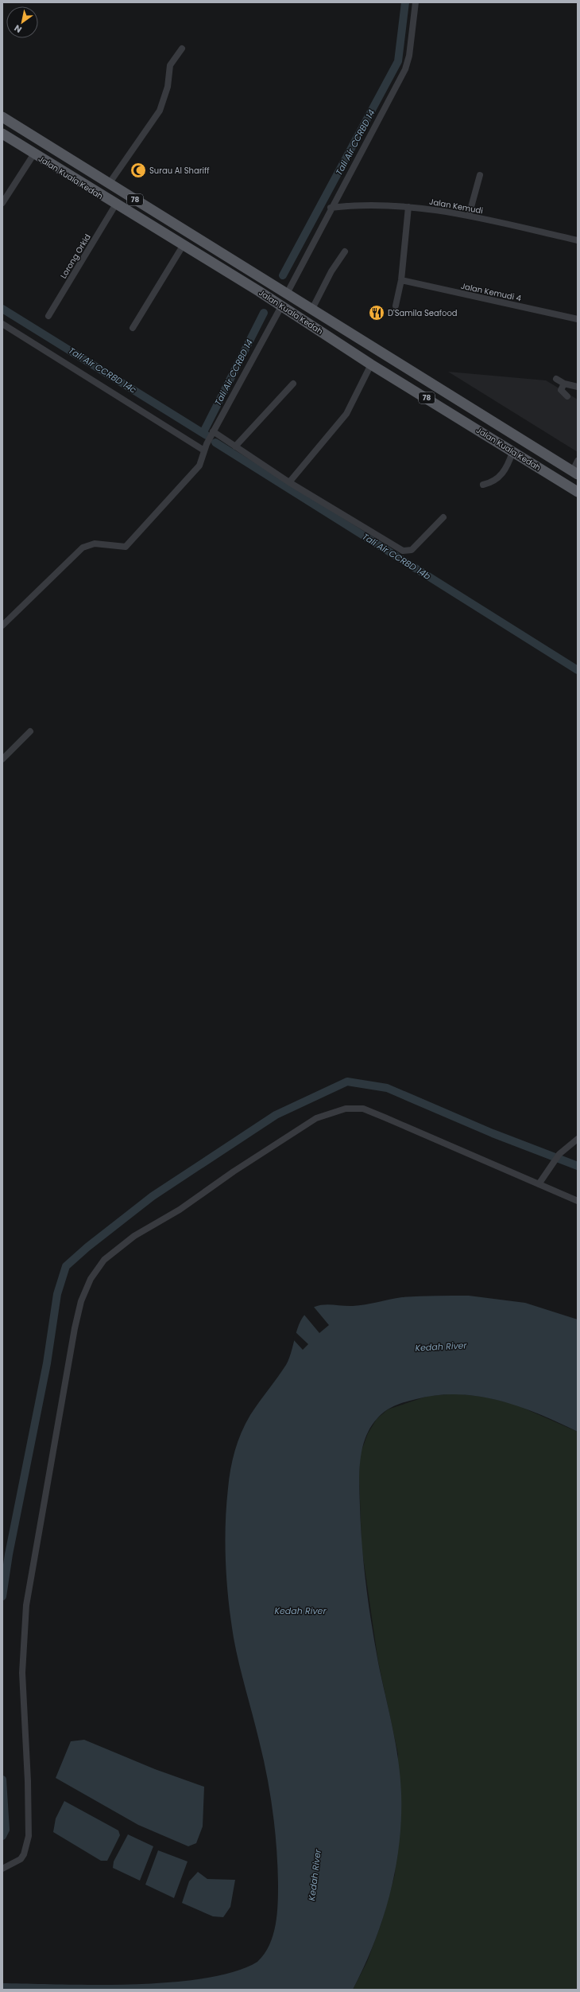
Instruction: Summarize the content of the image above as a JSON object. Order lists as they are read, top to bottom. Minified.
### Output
{"streets":{"main road":["Jalan Kuala Kedah","78"],"street":["Jalan Kemudi","Lorong Orkid","Jalan Kemudi 4"]},"crossings":[["Jalan Kuala Kedah","Lorong Orkid"]],"water":["Tali Air CCRBD 14","Tali Air CCRBD 14c","Tali Air CCRBD 14b","Kedah River"],"places":{"mosque":["Surau Al Shariff"],"restaurant":["D'Samila Seafood"]},"north":"bottom left"}
